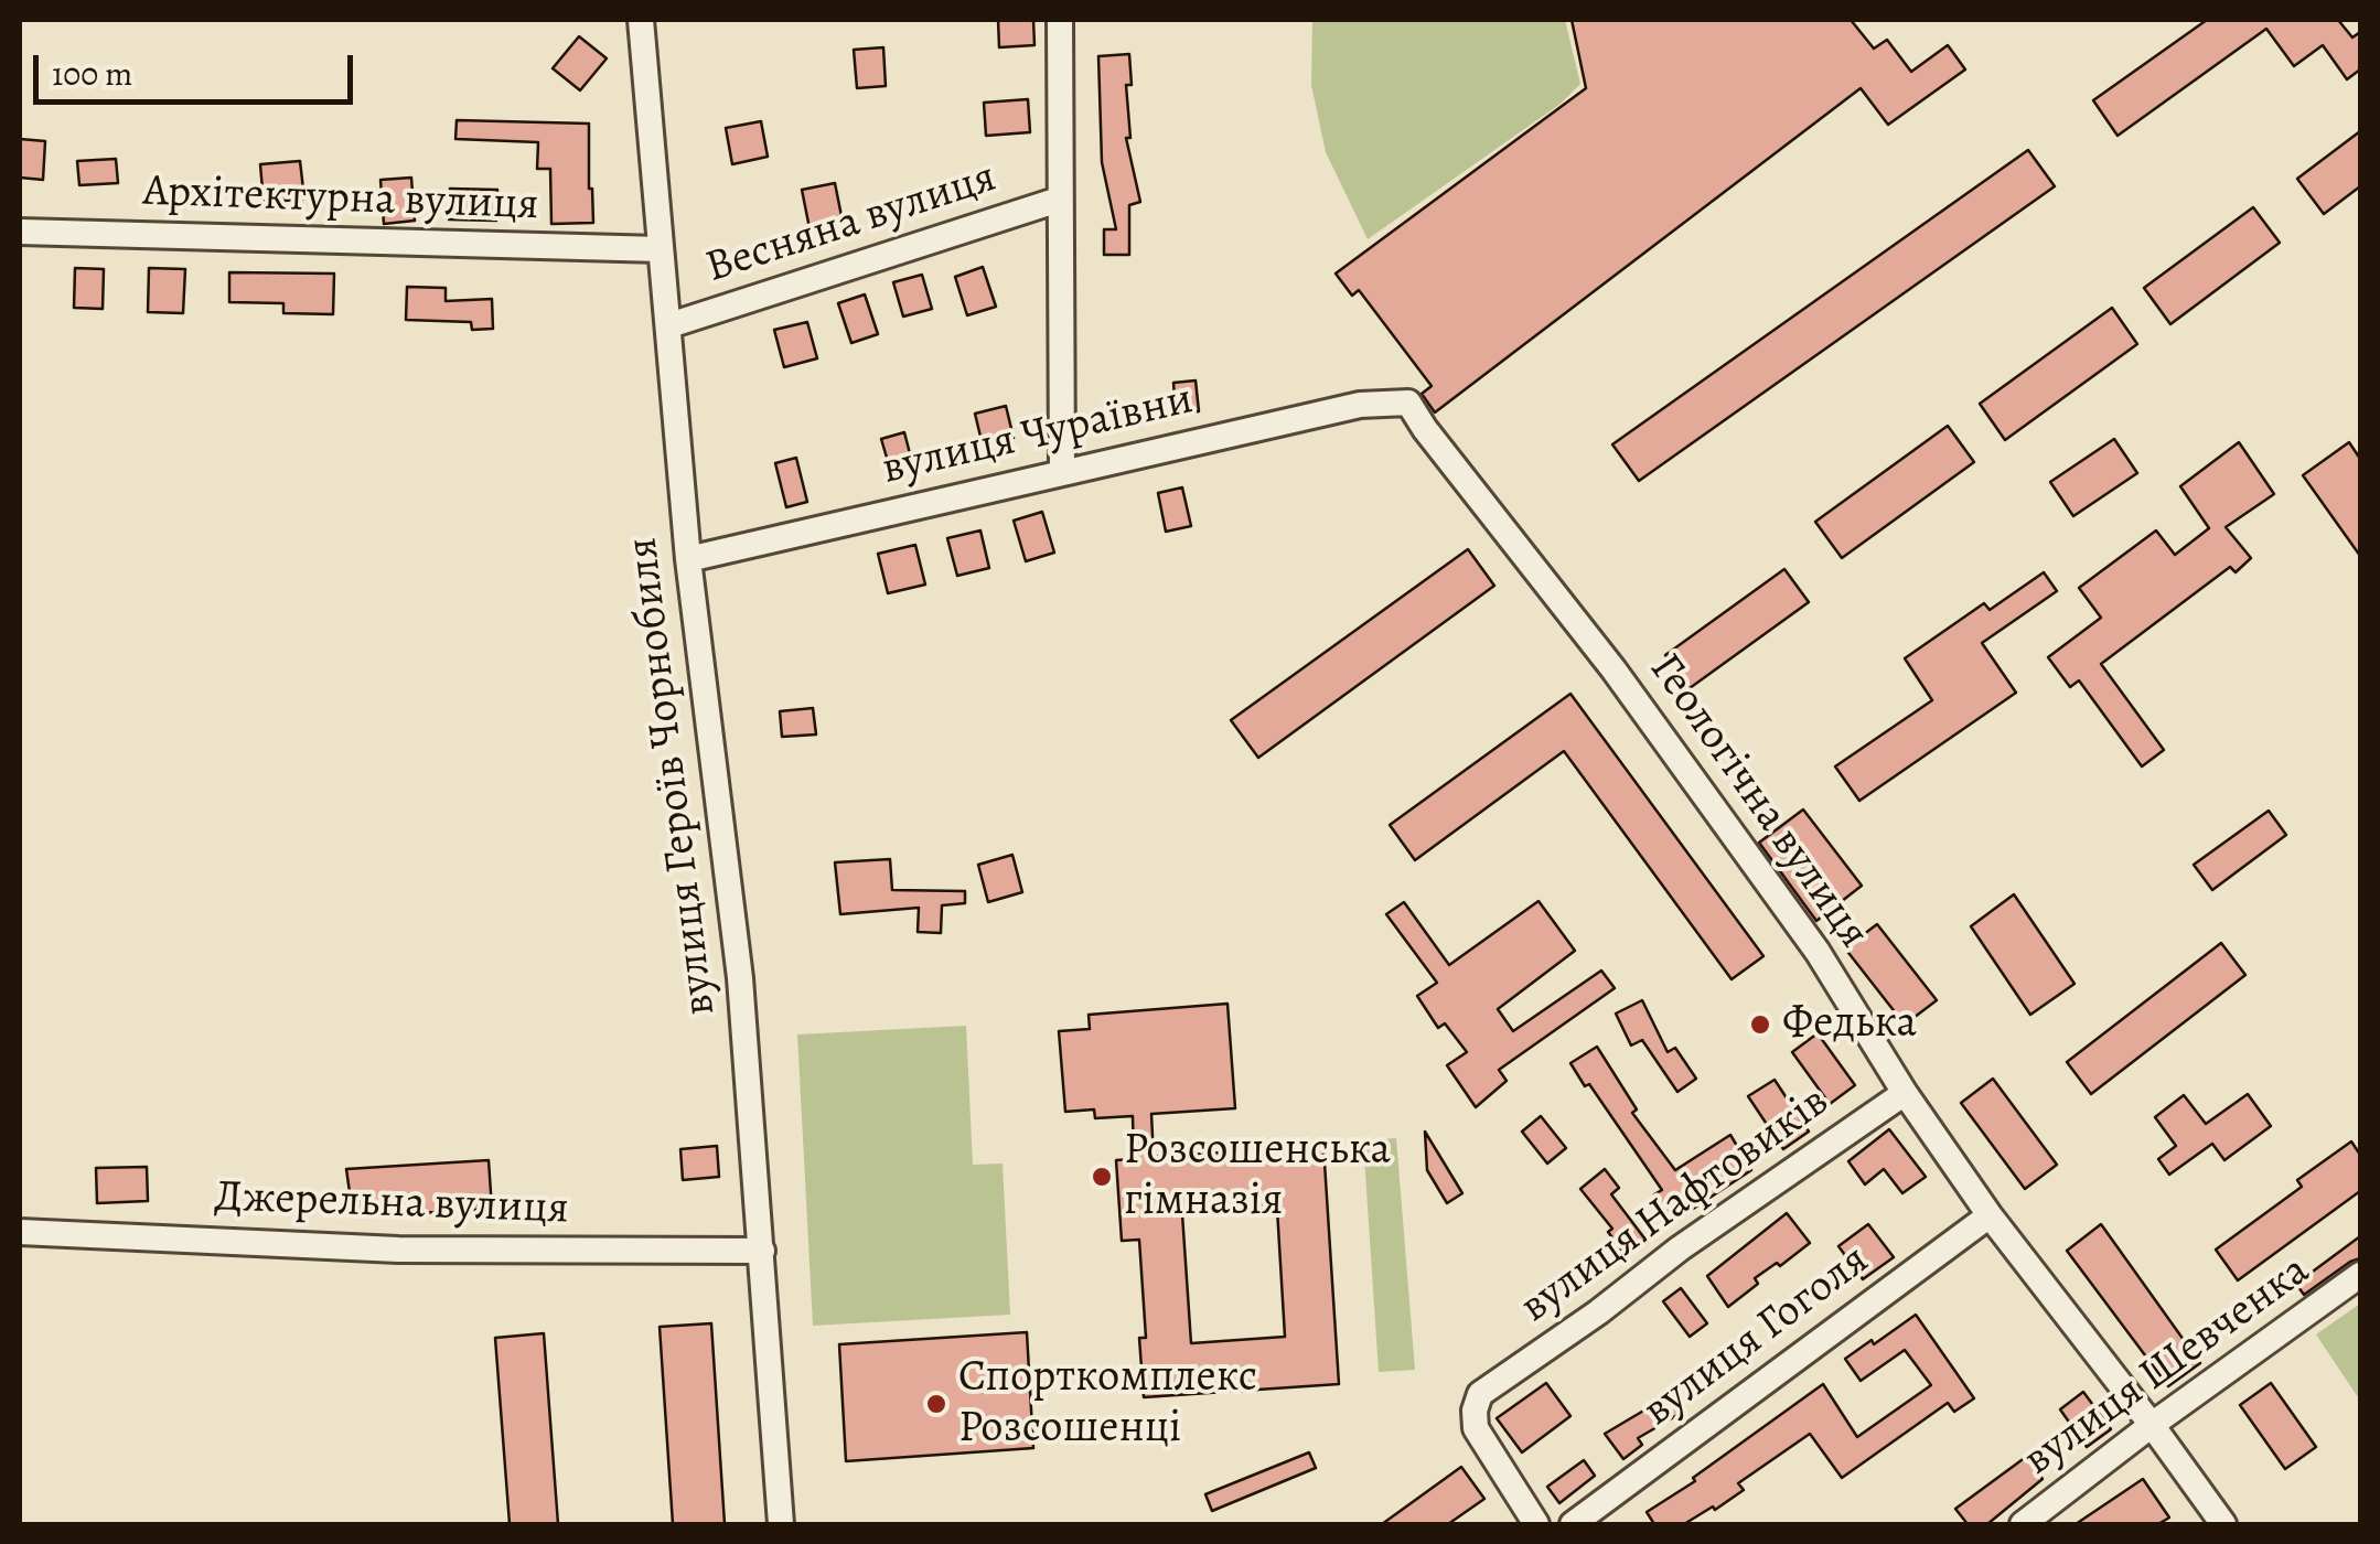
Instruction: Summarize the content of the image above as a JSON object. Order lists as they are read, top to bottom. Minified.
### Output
{"streets":{"street":["Архітектурна вулиця","Весняна вулиця","вулиця Чураївни","вулиця Героїв Чорнобиля","Геологічна вулиця","Джерельна вулиця","вулиця Нафтовиків","вулиця Гоголя","вулиця Шевченка"]},"crossings":[["Архітектурна вулиця","вулиця Героїв Чорнобиля"],["Весняна вулиця","вулиця Чураївни"],["Весняна вулиця","вулиця Героїв Чорнобиля"],["вулиця Чураївни","вулиця Героїв Чорнобиля"],["вулиця Чураївни","Геологічна вулиця"],["вулиця Героїв Чорнобиля","Джерельна вулиця"],["Геологічна вулиця","вулиця Нафтовиків"],["Геологічна вулиця","вулиця Гоголя"],["Геологічна вулиця","вулиця Шевченка"]],"places":["Федька","Розсошенська гімназія","Спорткомплекс Розсошенці"],"scale_bar":"100 m"}
